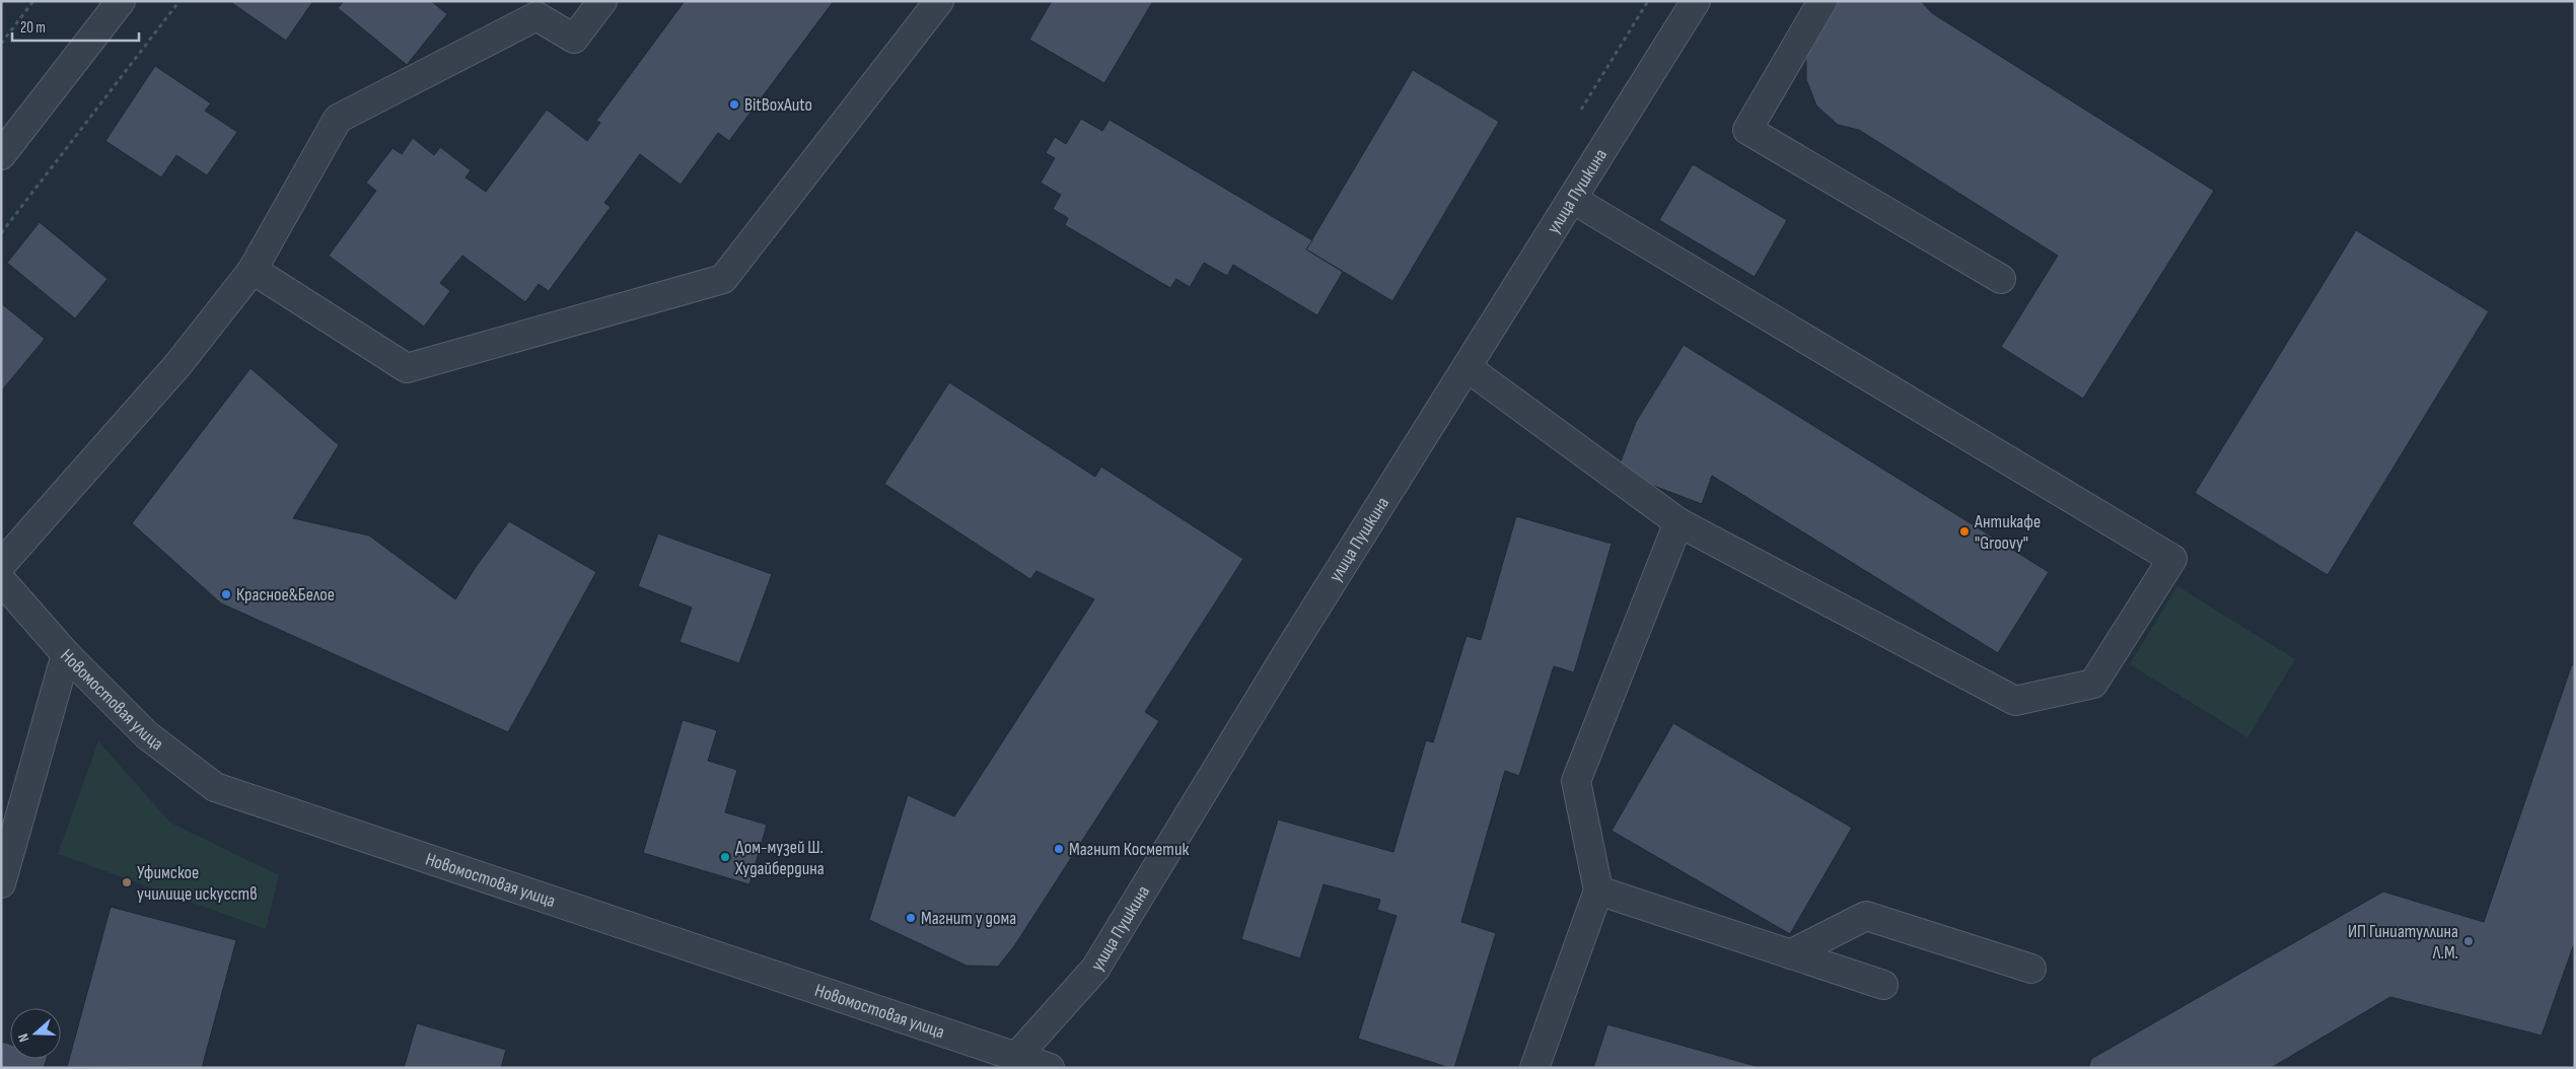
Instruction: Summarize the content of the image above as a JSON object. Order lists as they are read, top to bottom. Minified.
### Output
{"streets":{"street":["улица Пушкина","Новомостовая улица"]},"crossings":[["улица Пушкина","Новомостовая улица"]],"places":["BitBoxAuto","Антикафе \"Groovy\"","Красное&Белое","Магнит Косметик","Дом-музей Ш. Худайбердина","Уфимское училище искусств","Магнит у дома","ИП Гиниатуллина Л.М."],"scale_bar":"20 m","north":"left"}
